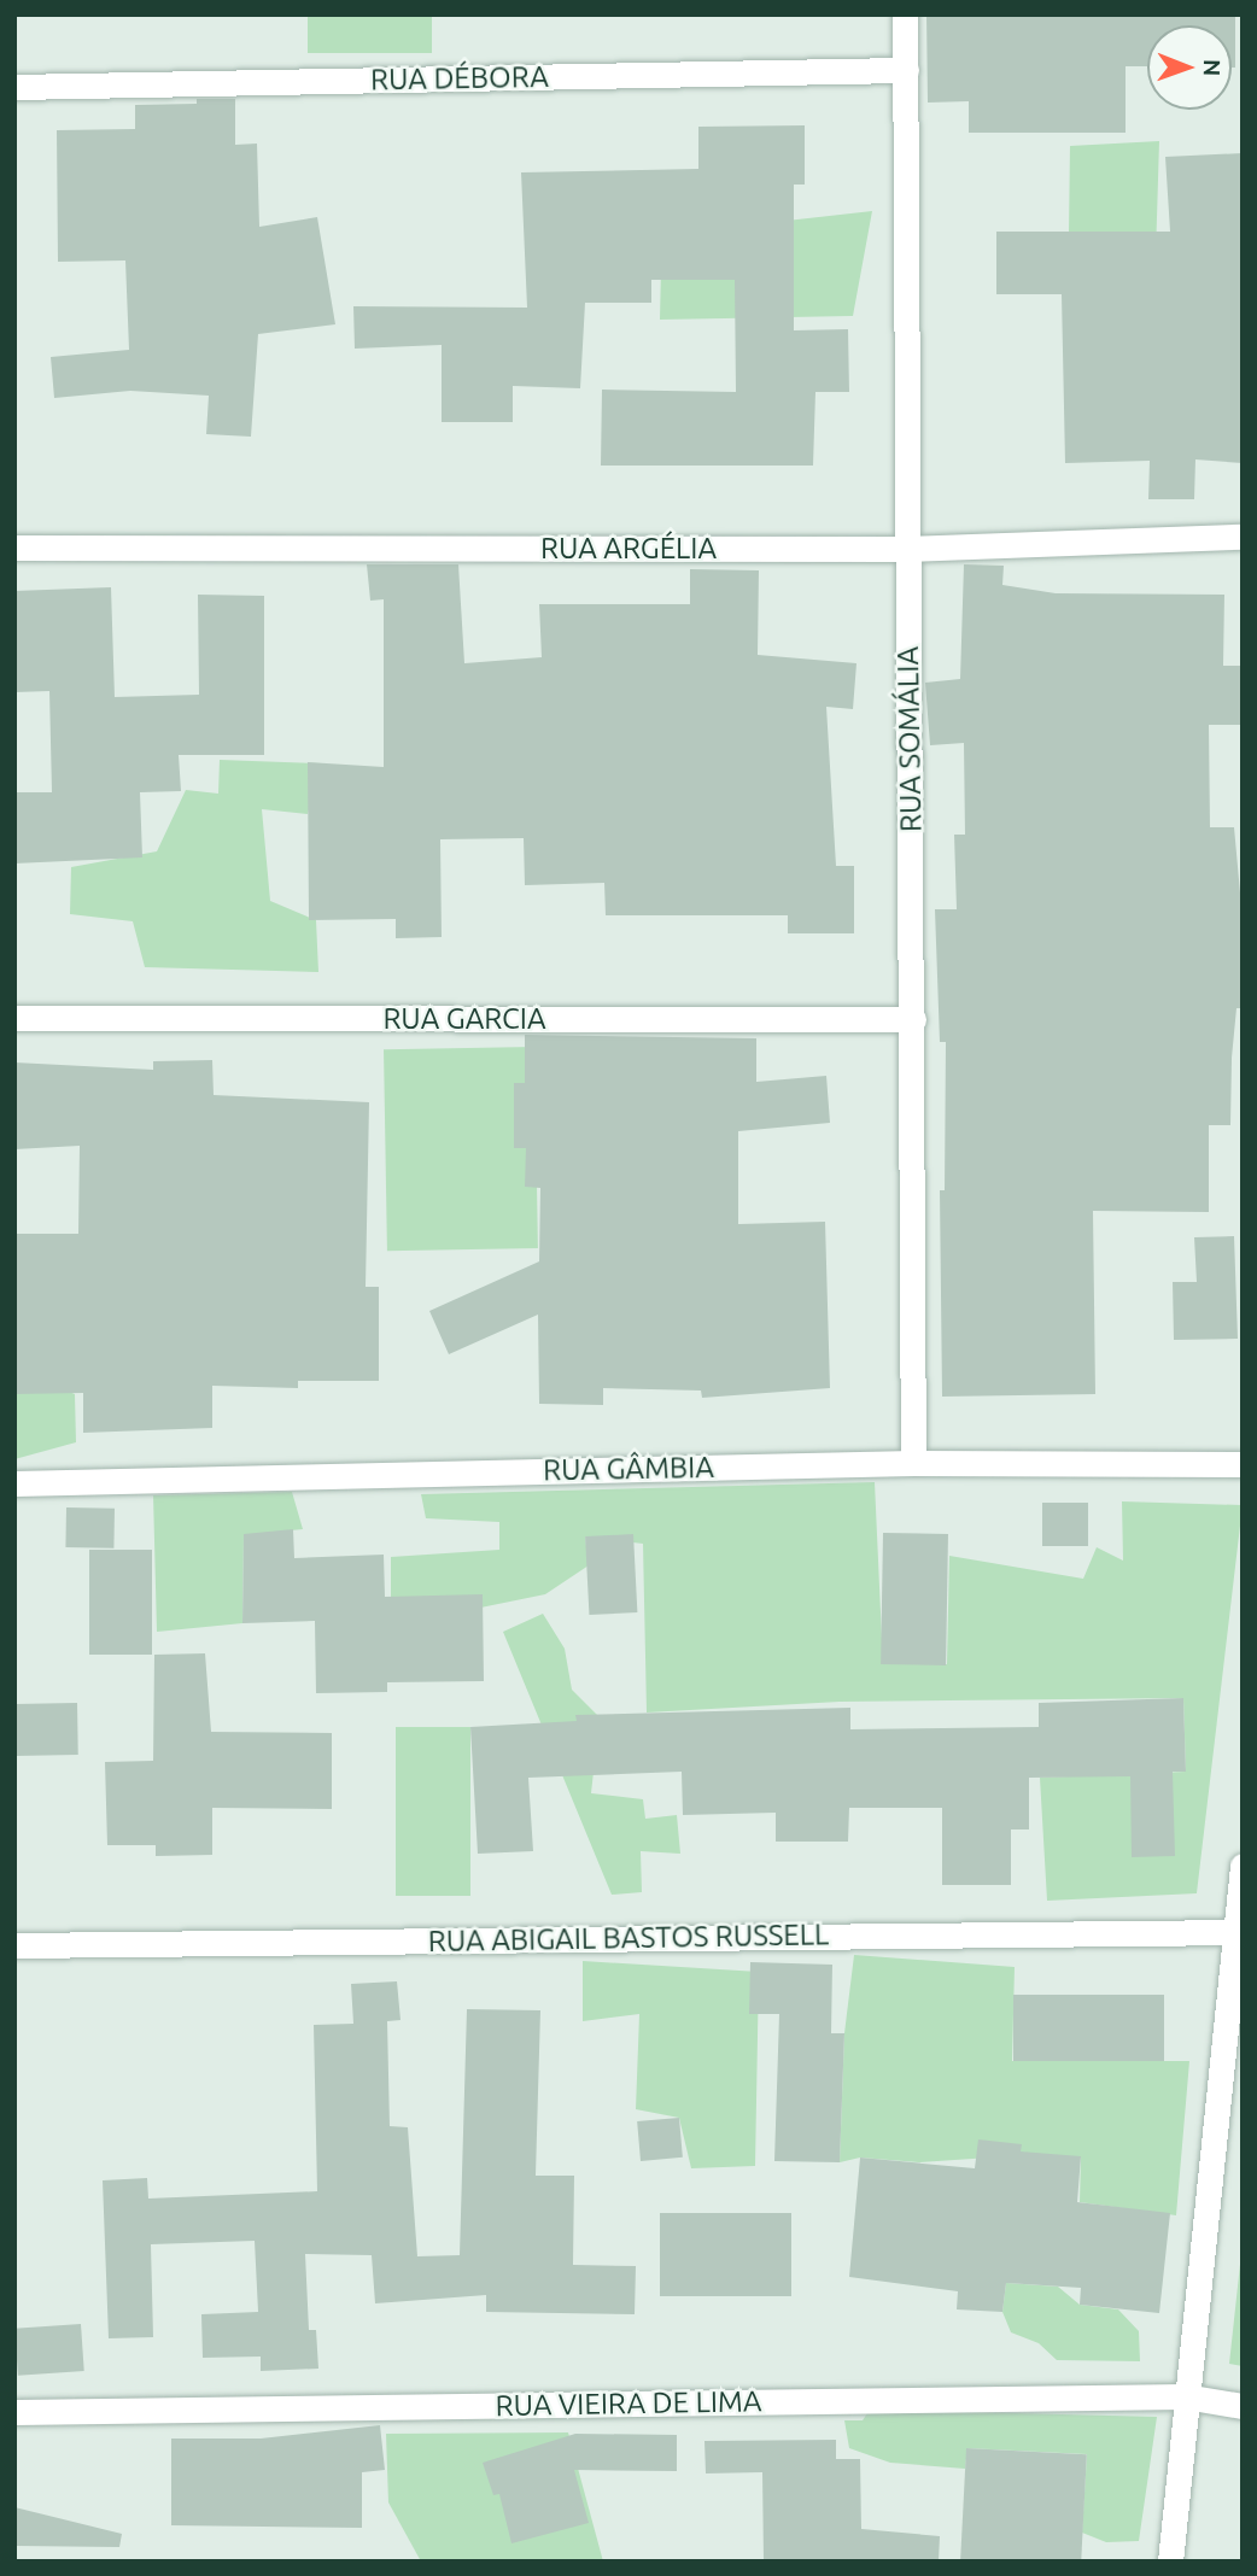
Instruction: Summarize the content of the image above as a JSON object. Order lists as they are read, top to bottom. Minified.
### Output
{"streets":{"street":["RUA DÉBORA","RUA ARGÉLIA","RUA SOMÁLIA","RUA GARCIA","RUA GÂMBIA","RUA ABIGAIL BASTOS RUSSELL","RUA VIEIRA DE LIMA"]},"crossings":[["RUA DÉBORA","RUA SOMÁLIA"],["RUA ARGÉLIA","RUA SOMÁLIA"],["RUA SOMÁLIA","RUA GARCIA"],["RUA SOMÁLIA","RUA GÂMBIA"]],"north":"right"}
